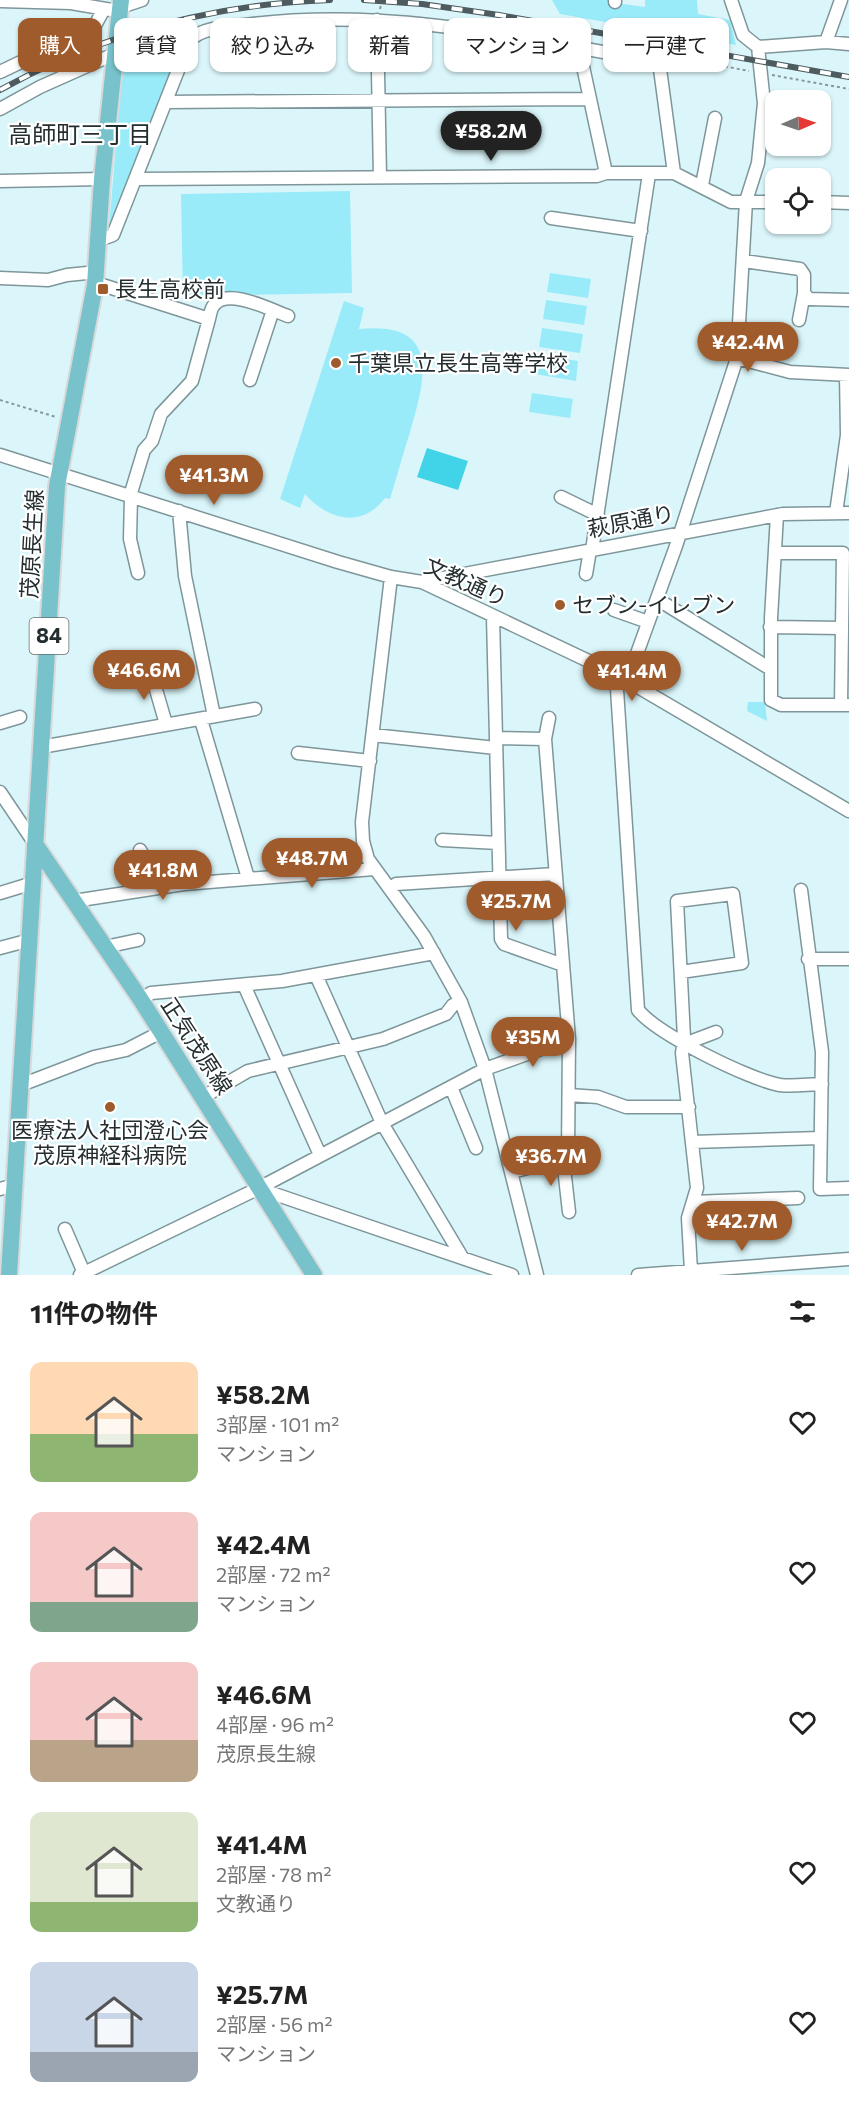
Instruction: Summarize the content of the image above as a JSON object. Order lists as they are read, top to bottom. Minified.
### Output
{"streets":{"main road":["茂原長生線","84","正気茂原線"],"street":["萩原通り","文教通り"]},"crossings":[["萩原通り","文教通り"],["茂原長生線","文教通り"],["茂原長生線","正気茂原線"]],"districts":["高師町三丁目"],"places":{"transit":["長生高校前"],"other":["千葉県立長生高等学校","セブン-イレブン","医療法人社団澄心会 茂原神経科病院"]},"north":"right","page":{"chip":["購入","賃貸","絞り込み","新着","マンション","一戸建て"],"price":["¥58.2M","¥42.4M","¥41.3M","¥46.6M","¥41.4M","¥48.7M","¥41.8M","¥25.7M","¥35M","¥36.7M","¥42.7M"],"heading":"11件の物件","list":[{"name":"¥58.2M","note":"3部屋 · 101 m² · マンション"},{"name":"¥42.4M","note":"2部屋 · 72 m² · マンション"},{"name":"¥46.6M","note":"4部屋 · 96 m² · 茂原長生線"},{"name":"¥41.4M","note":"2部屋 · 78 m² · 文教通り"},{"name":"¥25.7M","note":"2部屋 · 56 m² · マンション"}]}}
